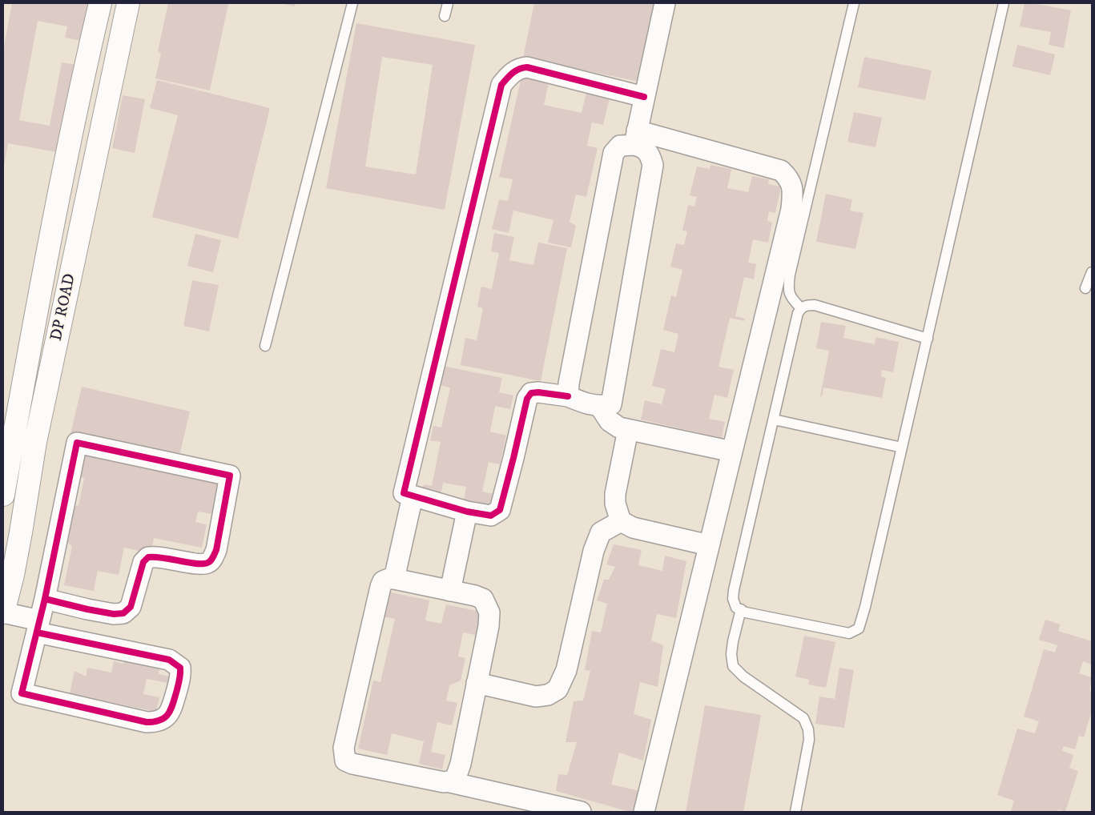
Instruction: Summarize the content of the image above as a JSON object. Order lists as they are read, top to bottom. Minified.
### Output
{"streets":{"street":["DP ROAD"]}}
